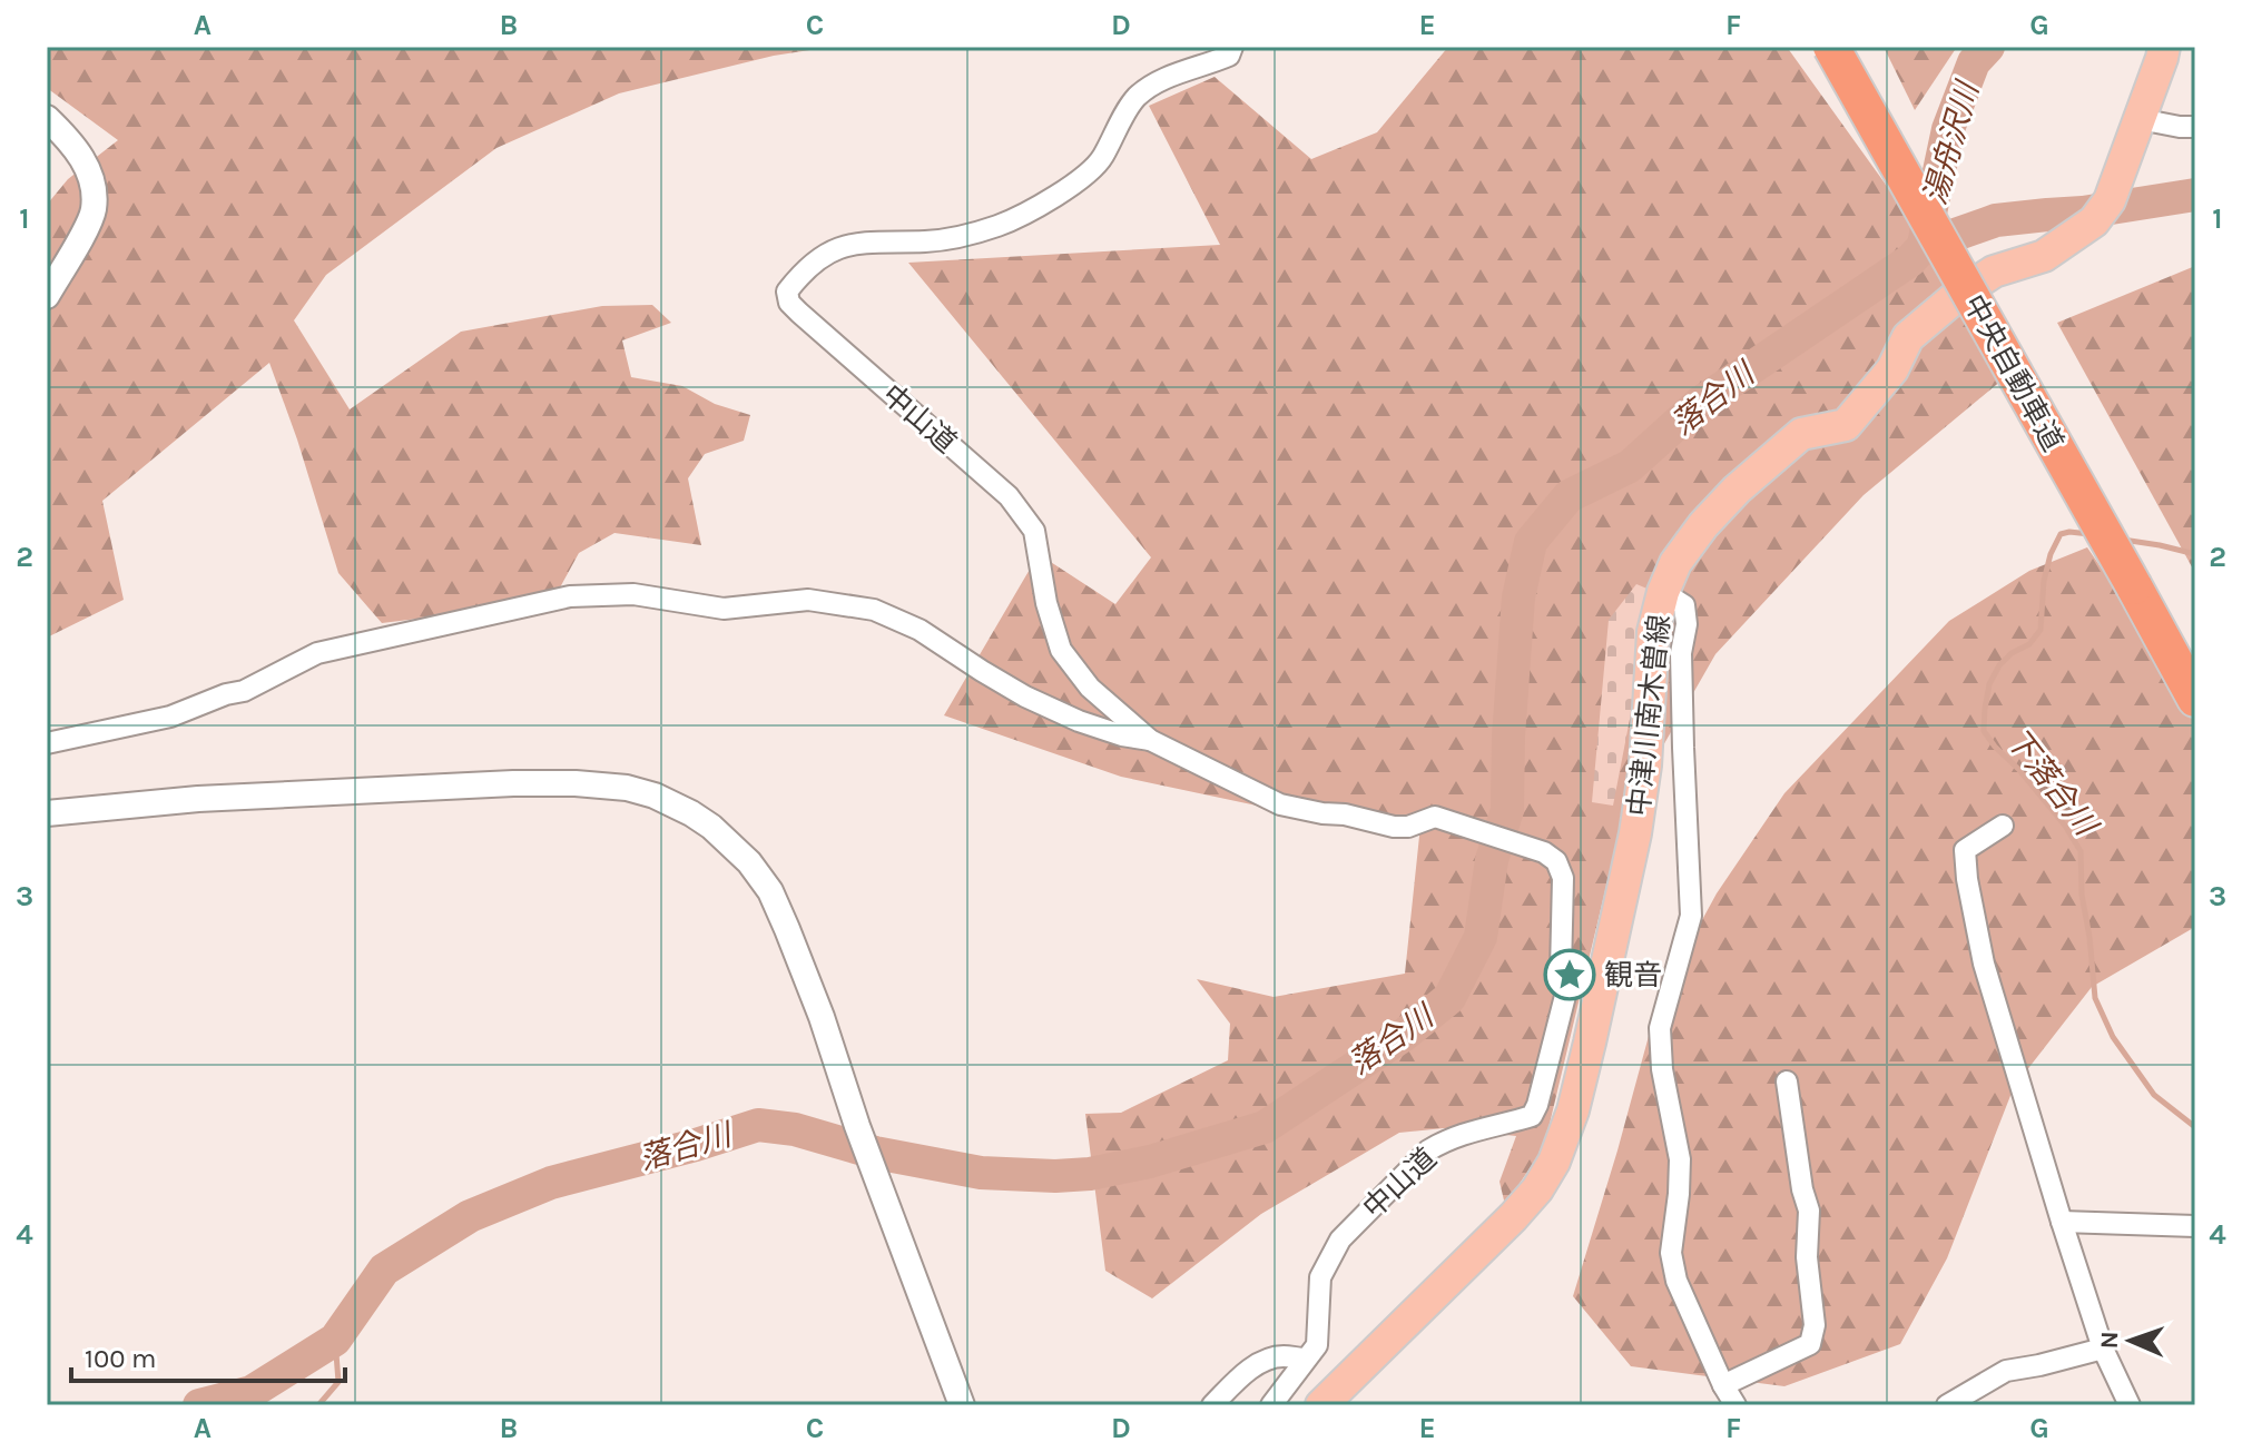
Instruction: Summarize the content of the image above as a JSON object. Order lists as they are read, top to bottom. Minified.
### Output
{"streets":{"highway":["中央自動車道"],"main road":["中津川南木曽線"],"street":["中山道"]},"water":["湯舟沢川","落合川","下落合川"],"places":{"place":["観音"]},"scale_bar":"100 m","north":"left","grid":{"columns":["A","B","C","D","E","F","G"],"rows":["1","2","3","4"]}}
